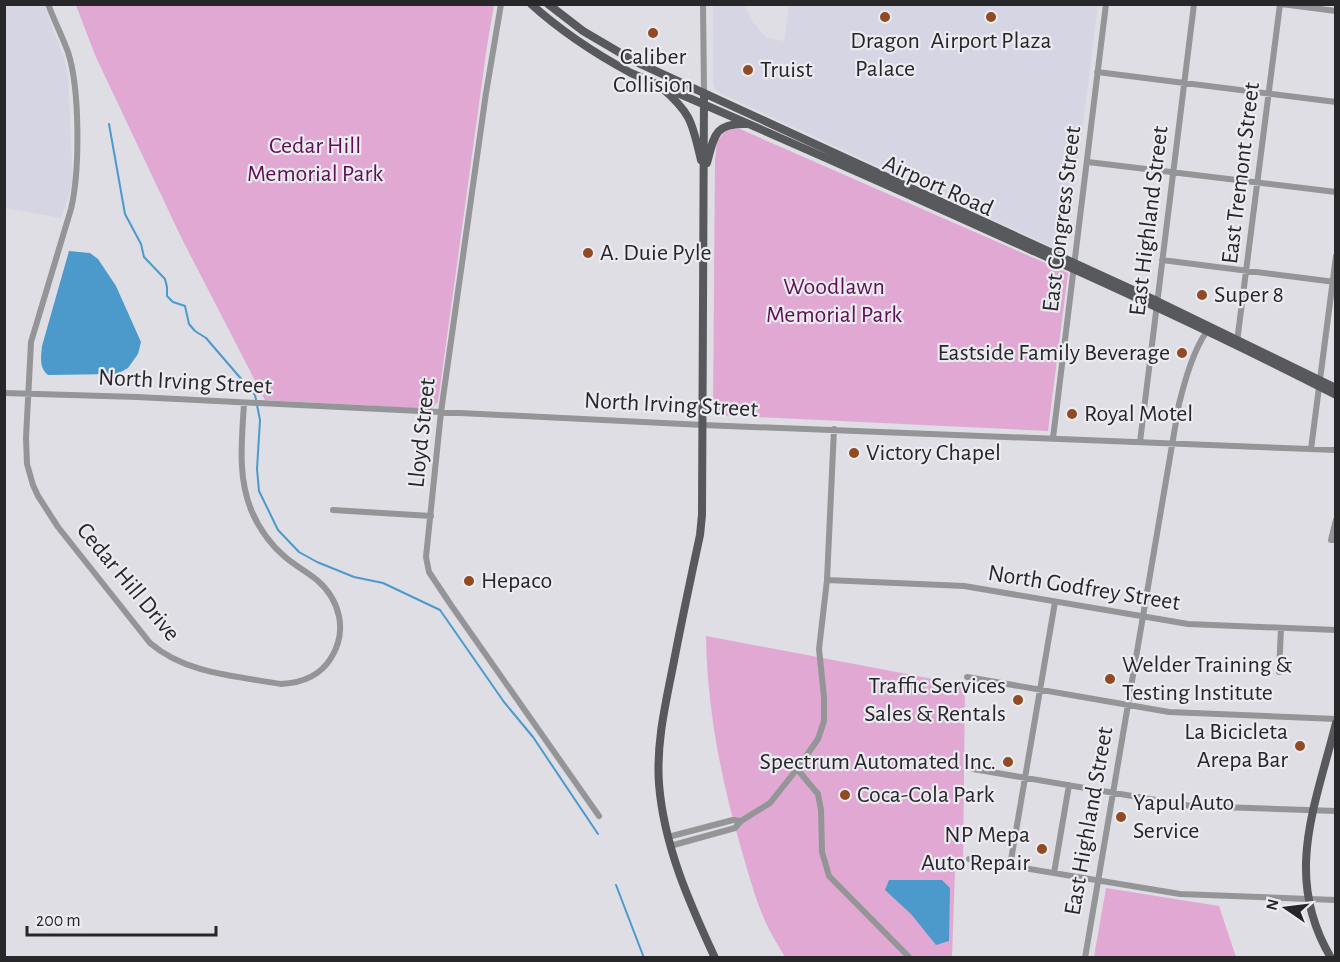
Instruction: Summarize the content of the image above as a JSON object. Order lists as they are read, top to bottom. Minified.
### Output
{"streets":{"main road":["Airport Road"],"street":["East Tremont Street","East Congress Street","East Highland Street","North Irving Street","Lloyd Street","Cedar Hill Drive","North Godfrey Street"]},"crossings":[["East Tremont Street","Airport Road"],["Airport Road","East Congress Street"],["Airport Road","East Highland Street"],["East Congress Street","North Irving Street"],["East Highland Street","North Irving Street"],["East Highland Street","North Godfrey Street"],["North Irving Street","Lloyd Street"],["North Irving Street","Cedar Hill Drive"]],"parks":["Cedar Hill Memorial Park","Woodlawn Memorial Park"],"places":["Dragon Palace","Airport Plaza","Caliber Collision","Truist","A. Duie Pyle","Super 8","Eastside Family Beverage","Royal Motel","Victory Chapel","Hepaco","Welder Training & Testing Institute","Traffic Services Sales & Rentals","La Bicicleta Arepa Bar","Spectrum Automated Inc.","Coca-Cola Park","Yapul Auto Service","NP Mepa Auto Repair"],"scale_bar":"200 m","north":"left"}
